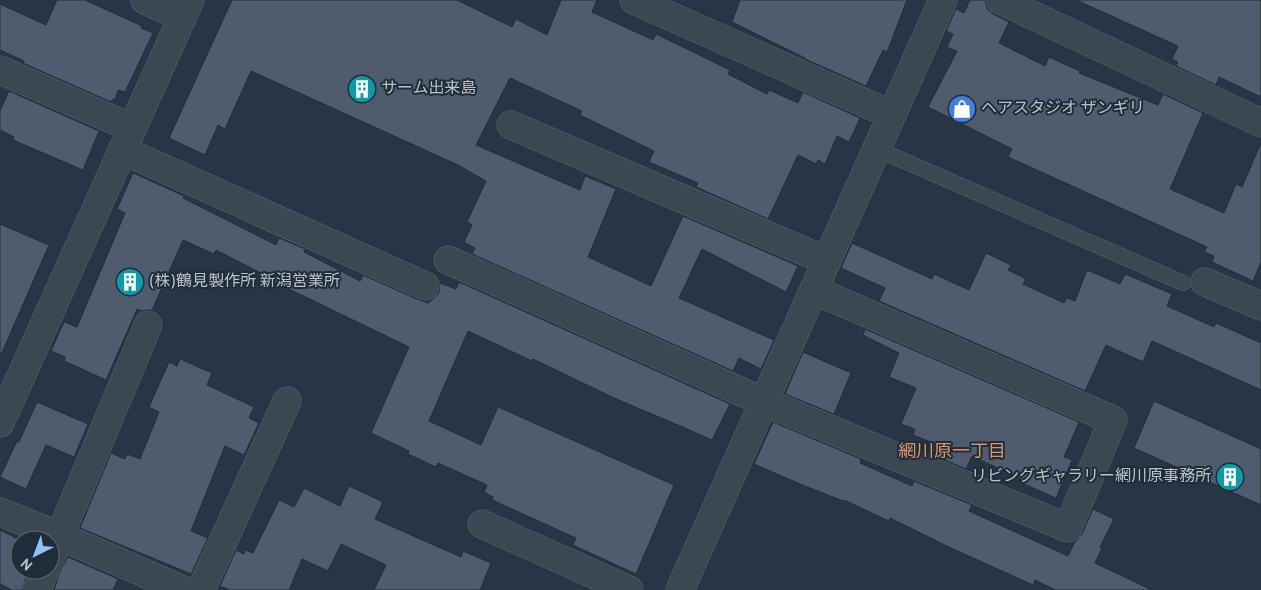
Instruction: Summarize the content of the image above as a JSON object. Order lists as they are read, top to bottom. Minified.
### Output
{"districts":["網川原一丁目"],"places":{"building":["サーム出来島","(株)鶴見製作所 新潟営業所","リビングギャラリー網川原事務所"],"shop":["ヘアスタジオ ザンギリ"]},"north":"bottom left"}
